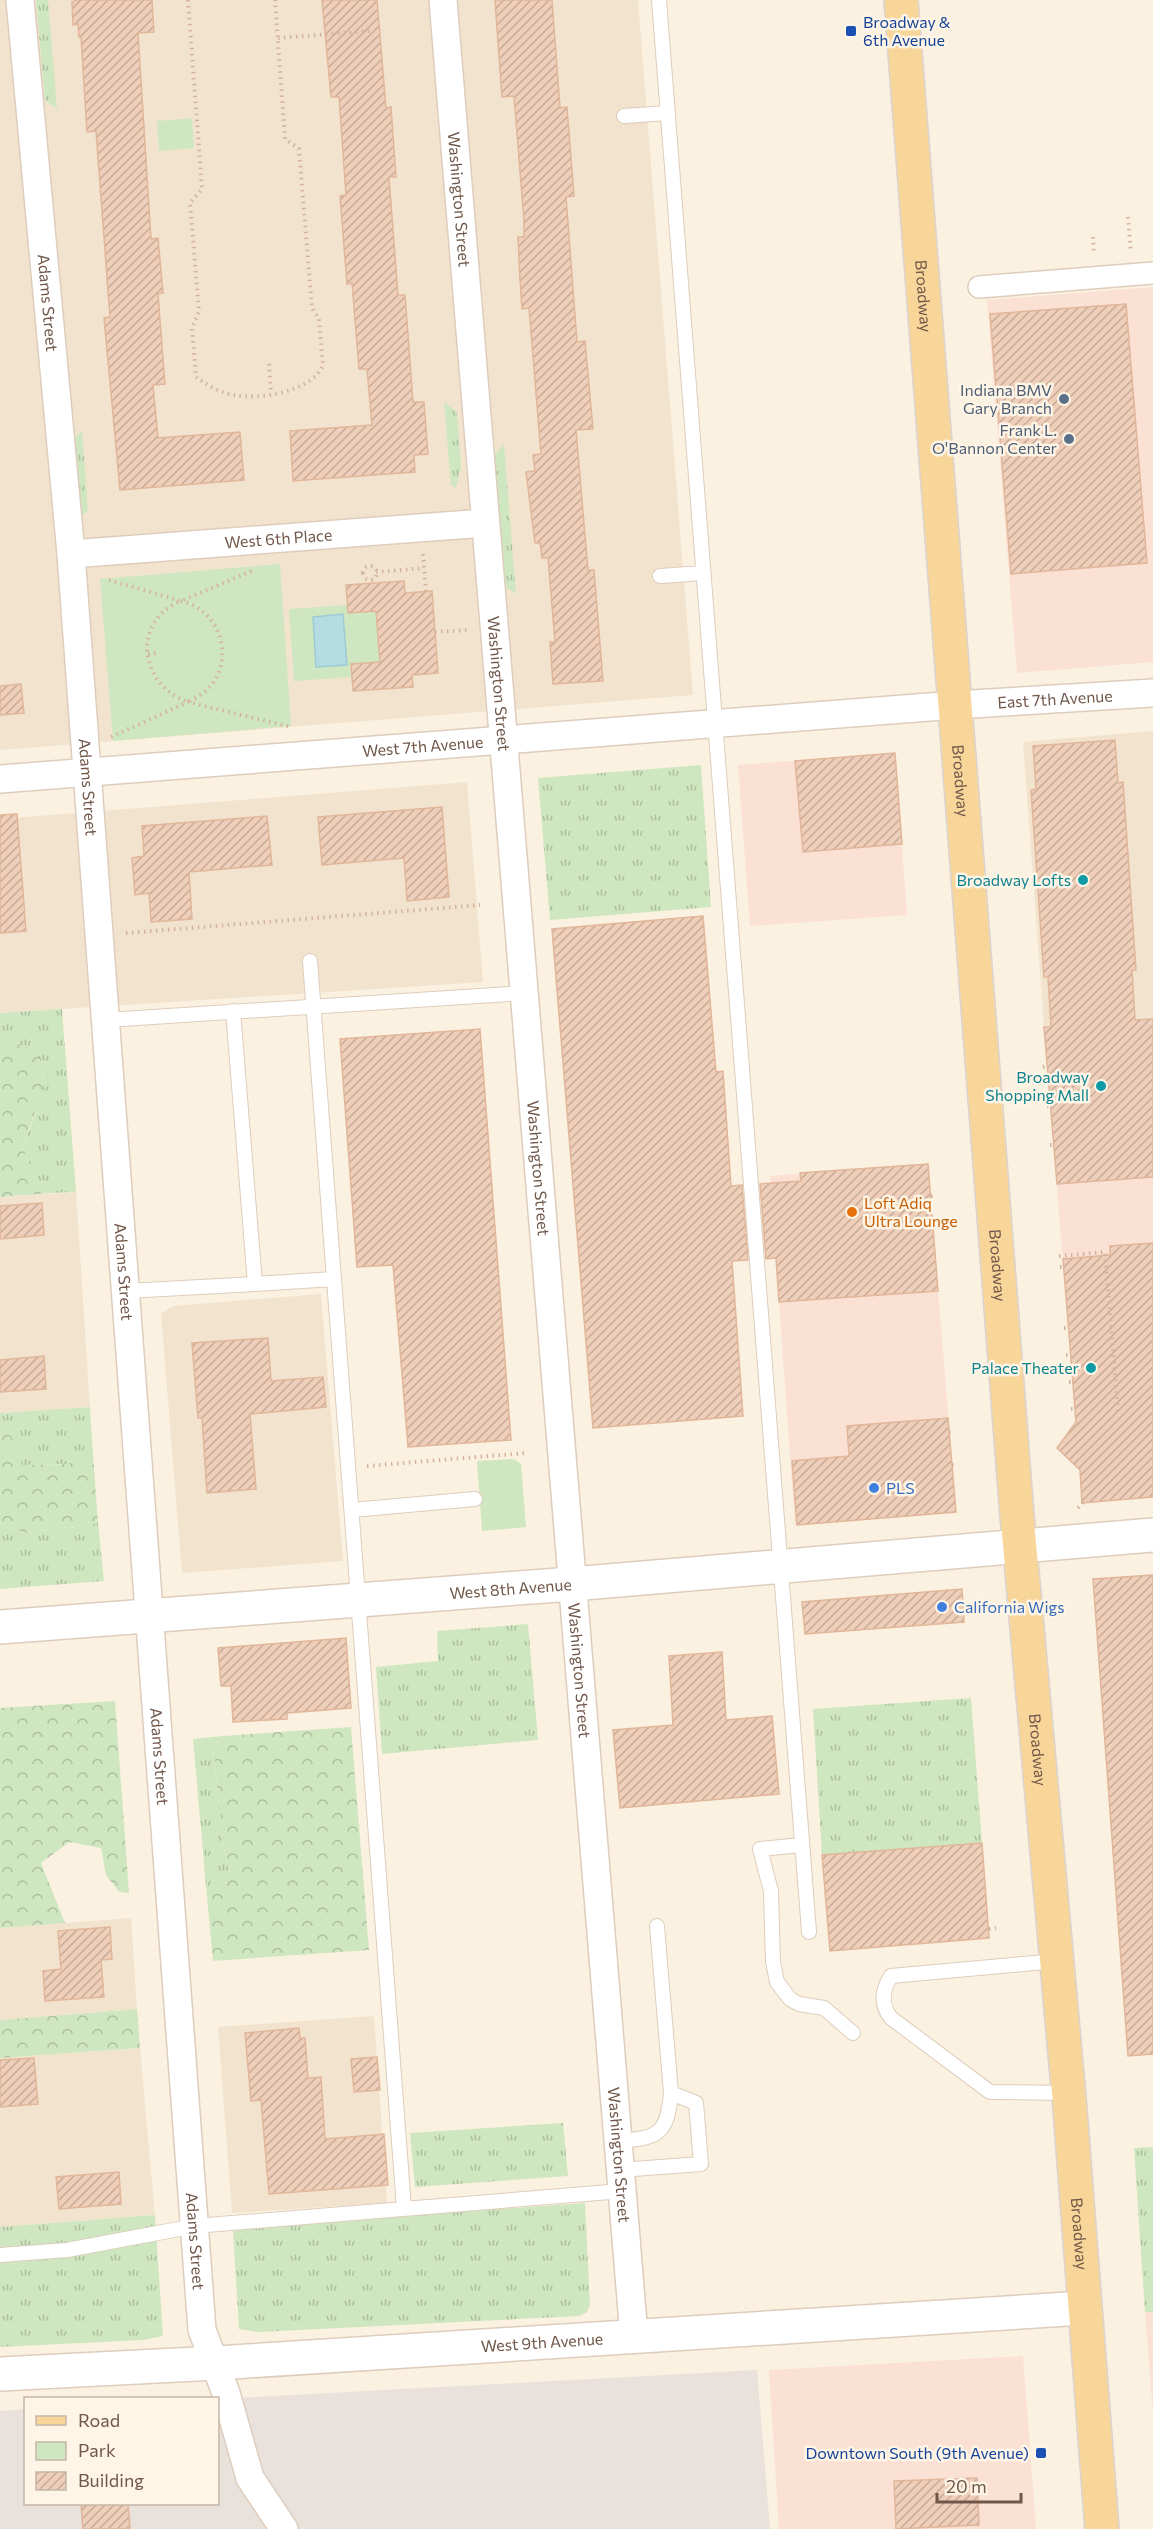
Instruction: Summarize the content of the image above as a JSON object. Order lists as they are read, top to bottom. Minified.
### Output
{"streets":{"main road":["Broadway"],"street":["Washington Street","Adams Street","West 6th Place","East 7th Avenue","West 7th Avenue","West 8th Avenue","West 9th Avenue"]},"crossings":[["Washington Street","West 6th Place"],["Washington Street","West 7th Avenue"],["Washington Street","West 8th Avenue"],["Washington Street","West 9th Avenue"],["Broadway","East 7th Avenue"],["Broadway","West 7th Avenue"],["Broadway","West 8th Avenue"],["Broadway","West 9th Avenue"],["Adams Street","West 6th Place"],["Adams Street","West 7th Avenue"],["Adams Street","West 8th Avenue"],["Adams Street","West 9th Avenue"],["East 7th Avenue","West 7th Avenue"]],"places":{"transit":["Broadway & 6th Avenue","Downtown South (9th Avenue)"],"other":["Indiana BMV Gary Branch","Frank L. O'Bannon Center","Broadway Lofts","Broadway Shopping Mall","Loft Adiq Ultra Lounge","Palace Theater","PLS","California Wigs"]},"legend":["Road","Park","Building"],"scale_bar":"20 m"}
